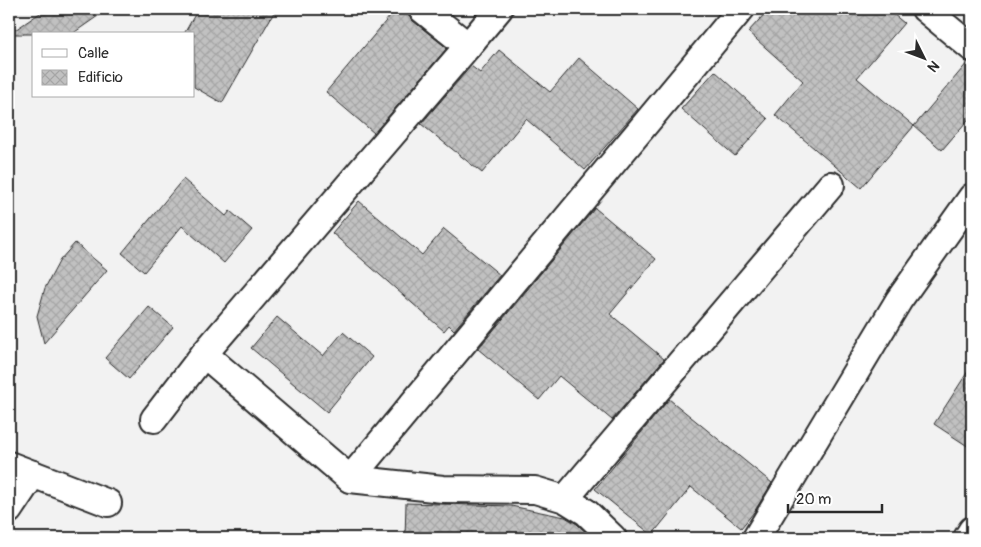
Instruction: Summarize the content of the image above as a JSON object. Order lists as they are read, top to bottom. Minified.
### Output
{"legend":["Calle","Edificio"],"scale_bar":"20 m","north":"bottom right"}
